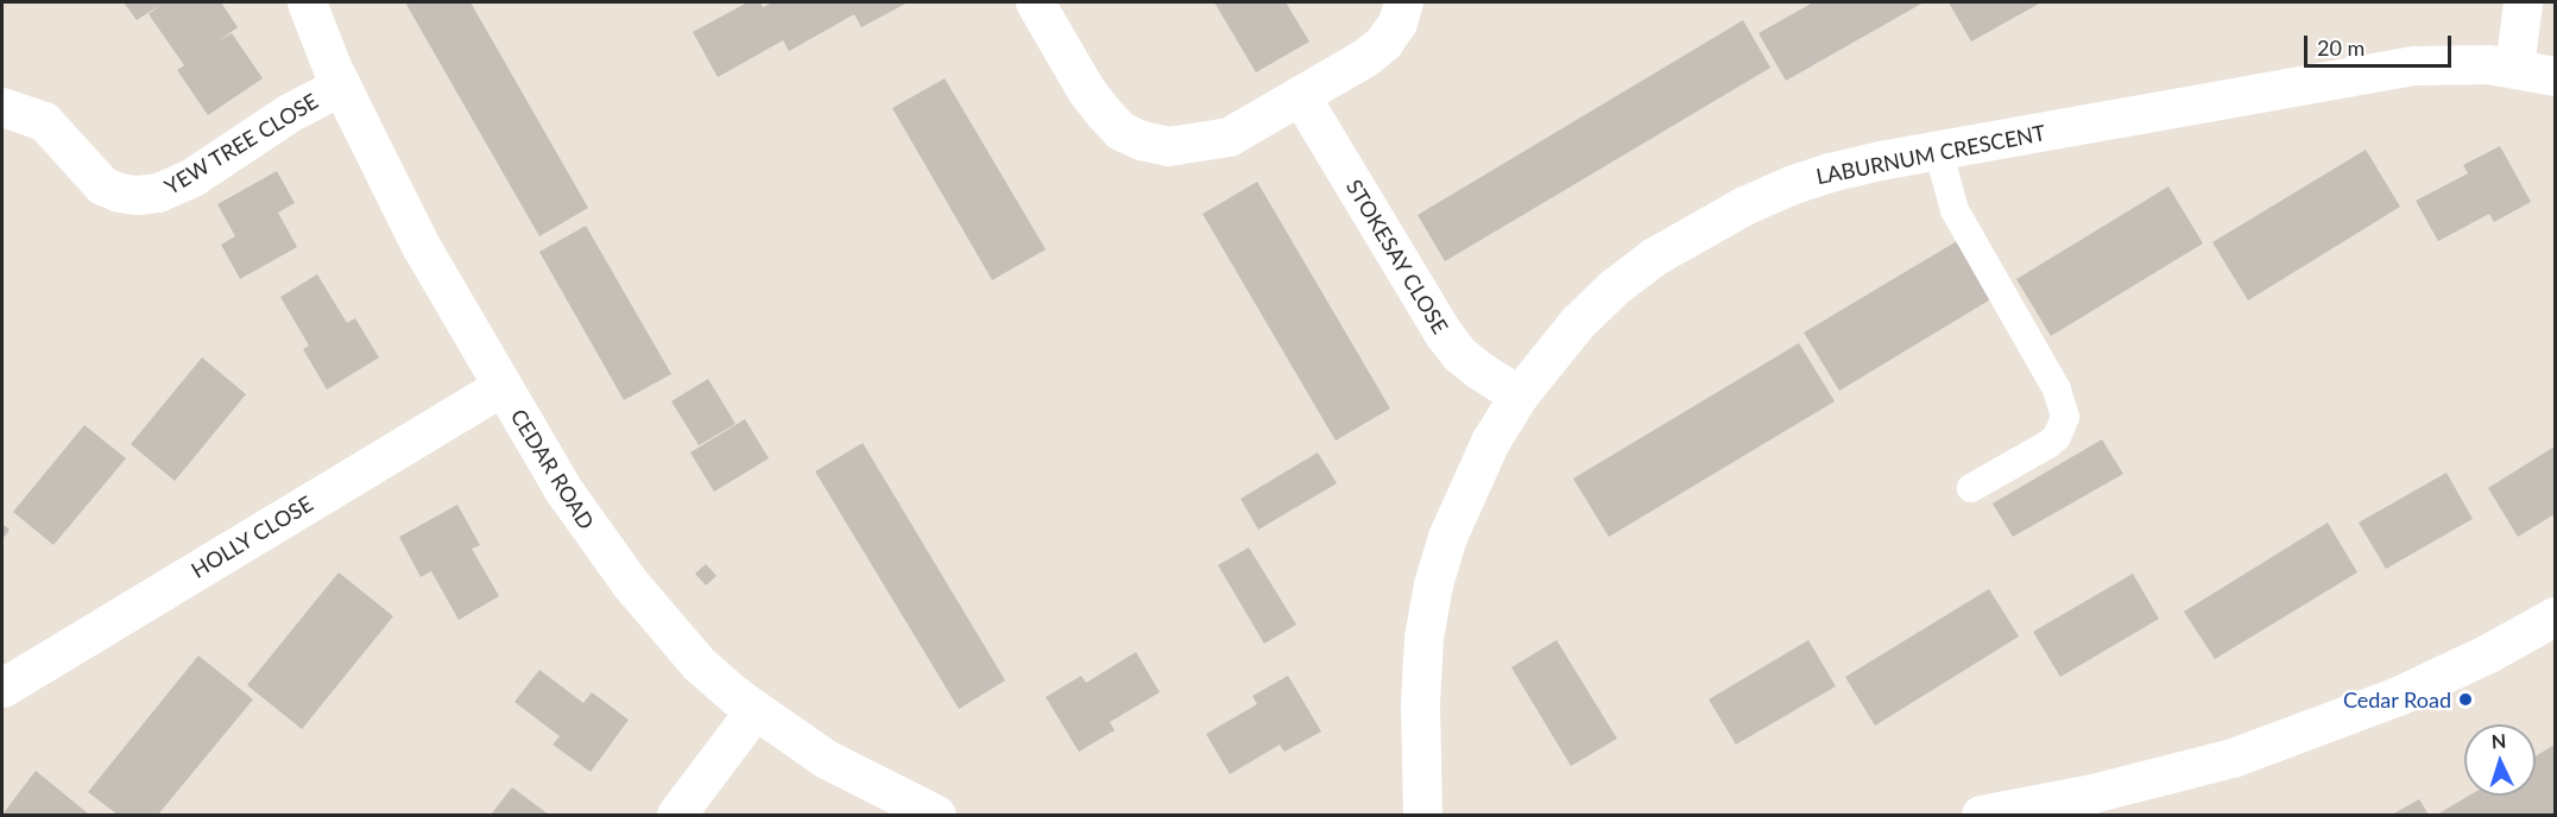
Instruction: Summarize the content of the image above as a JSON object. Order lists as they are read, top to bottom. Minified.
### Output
{"streets":{"street":["YEW TREE CLOSE","LABURNUM CRESCENT","STOKESAY CLOSE","CEDAR ROAD","HOLLY CLOSE"]},"crossings":[["YEW TREE CLOSE","CEDAR ROAD"],["LABURNUM CRESCENT","STOKESAY CLOSE"],["CEDAR ROAD","HOLLY CLOSE"]],"places":["Cedar Road"],"scale_bar":"20 m","north":"top"}
